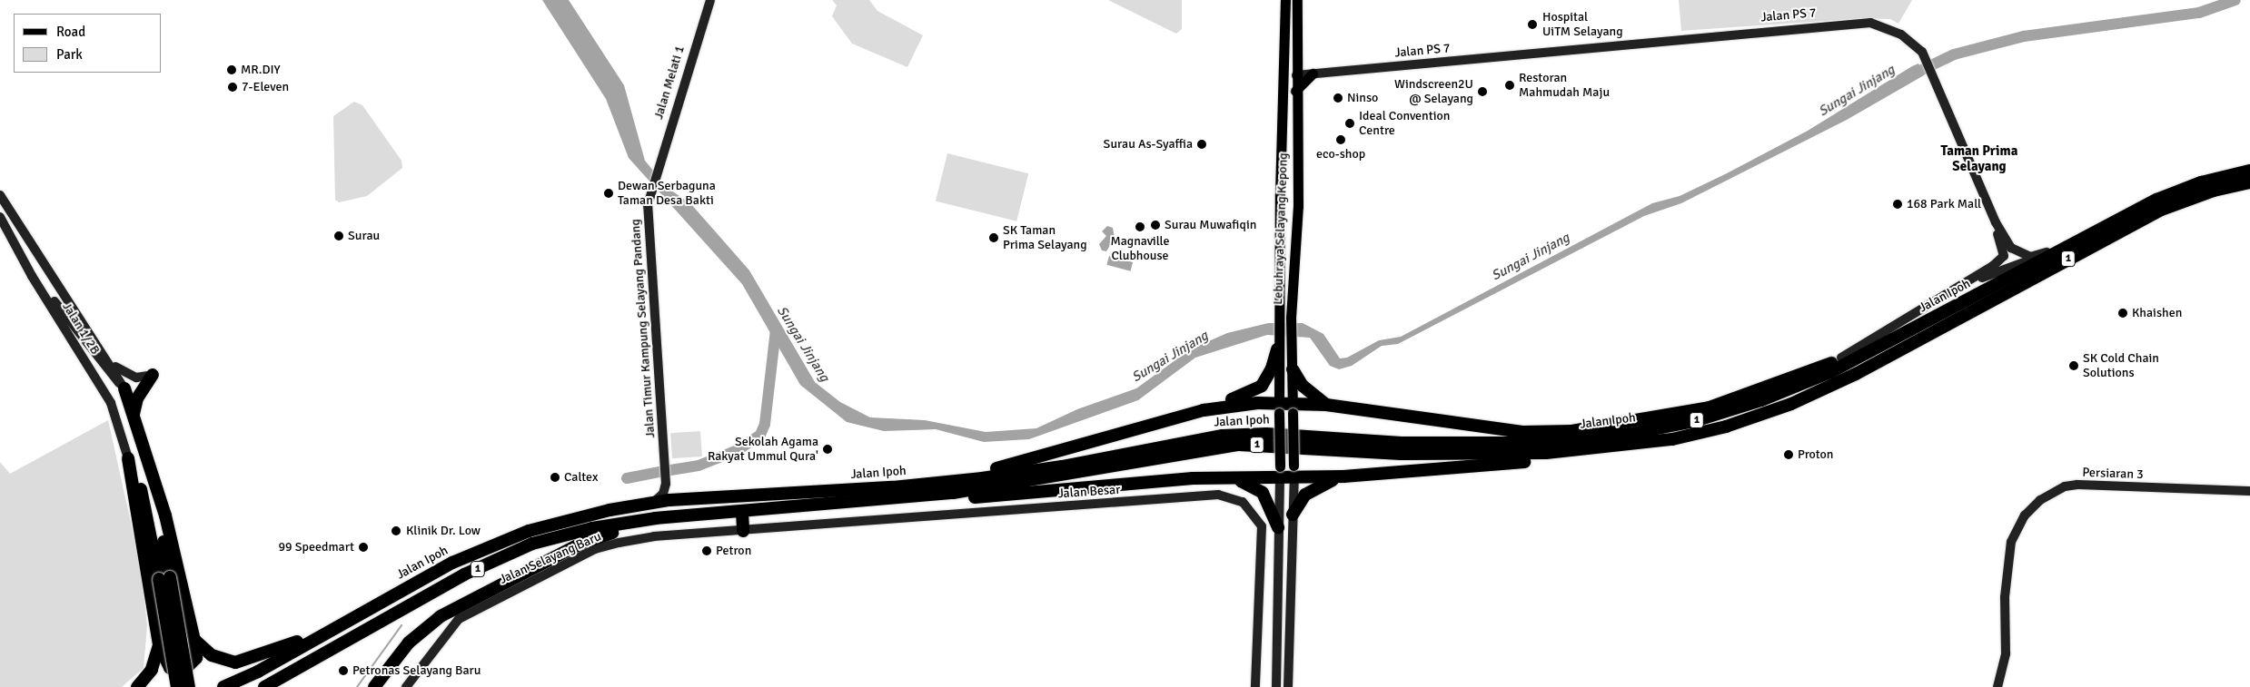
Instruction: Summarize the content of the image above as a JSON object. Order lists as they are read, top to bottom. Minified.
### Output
{"streets":{"highway":["1","Jalan Ipoh"],"main road":["Lebuhraya Selayang Kepong"],"street":["Jalan PS 7","Jalan Melati 1","Jalan 1/2B","Jalan Timur Kampung Selayang Pandang","Persiaran 3","Jalan Besar","Jalan Selayang Baru"]},"crossings":[["Jalan PS 7","Lebuhraya Selayang Kepong"],["Jalan Melati 1","Jalan Timur Kampung Selayang Pandang"],["Jalan Besar","Jalan Selayang Baru"]],"districts":["Taman Prima Selayang"],"water":["Sungai Jinjang"],"places":["Hospital UiTM Selayang","MR.DIY","Restoran Mahmudah Maju","7-Eleven","Windscreen2U @ Selayang","Ninso","Ideal Convention Centre","eco-shop","Surau As-Syaffia","Dewan Serbaguna Taman Desa Bakti","168 Park Mall","Surau Muwafiqin","Magnaville Clubhouse","Surau","SK Taman Prima Selayang","Khaishen","SK Cold Chain Solutions","Sekolah Agama Rakyat Ummul Qura'","Proton","Caltex","Klinik Dr. Low","99 Speedmart","Petron","Petronas Selayang Baru"],"legend":["Road","Park"]}
